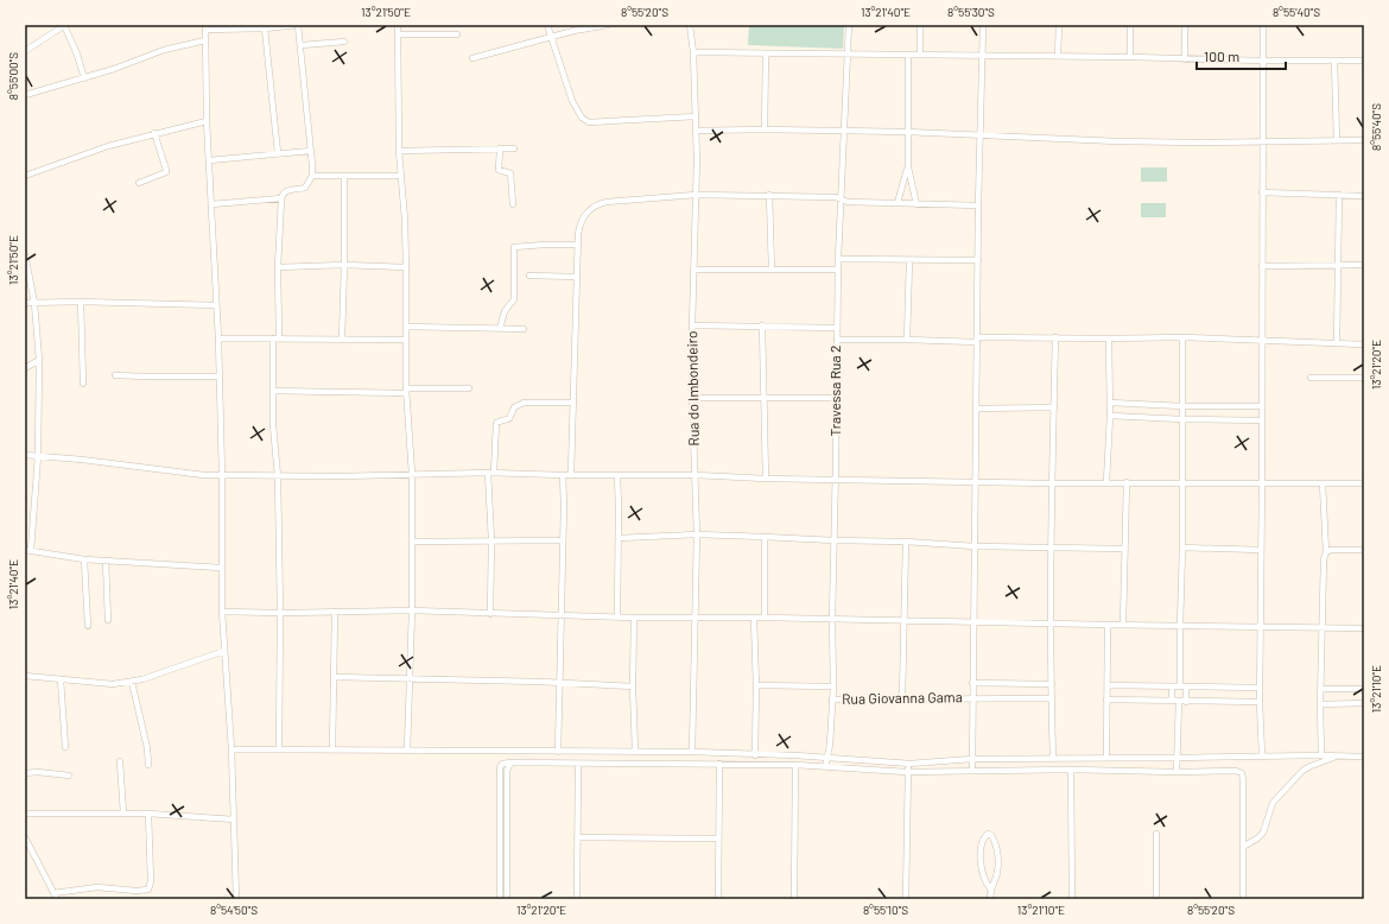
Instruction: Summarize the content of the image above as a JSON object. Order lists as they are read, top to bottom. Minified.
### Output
{"streets":{"street":["Rua do Imbondeiro","Travessa Rua 2","Rua Giovanna Gama"]},"crossings":[["Travessa Rua 2","Rua Giovanna Gama"]],"scale_bar":"100 m","coordinates":["13°21'50\"E","8°55'20\"S","13°21'40\"E","8°55'30\"S","8°55'40\"S","8°55'00\"S","13°21'20\"E","13°21'10\"E","8°54'50\"S","8°55'10\"S"]}
